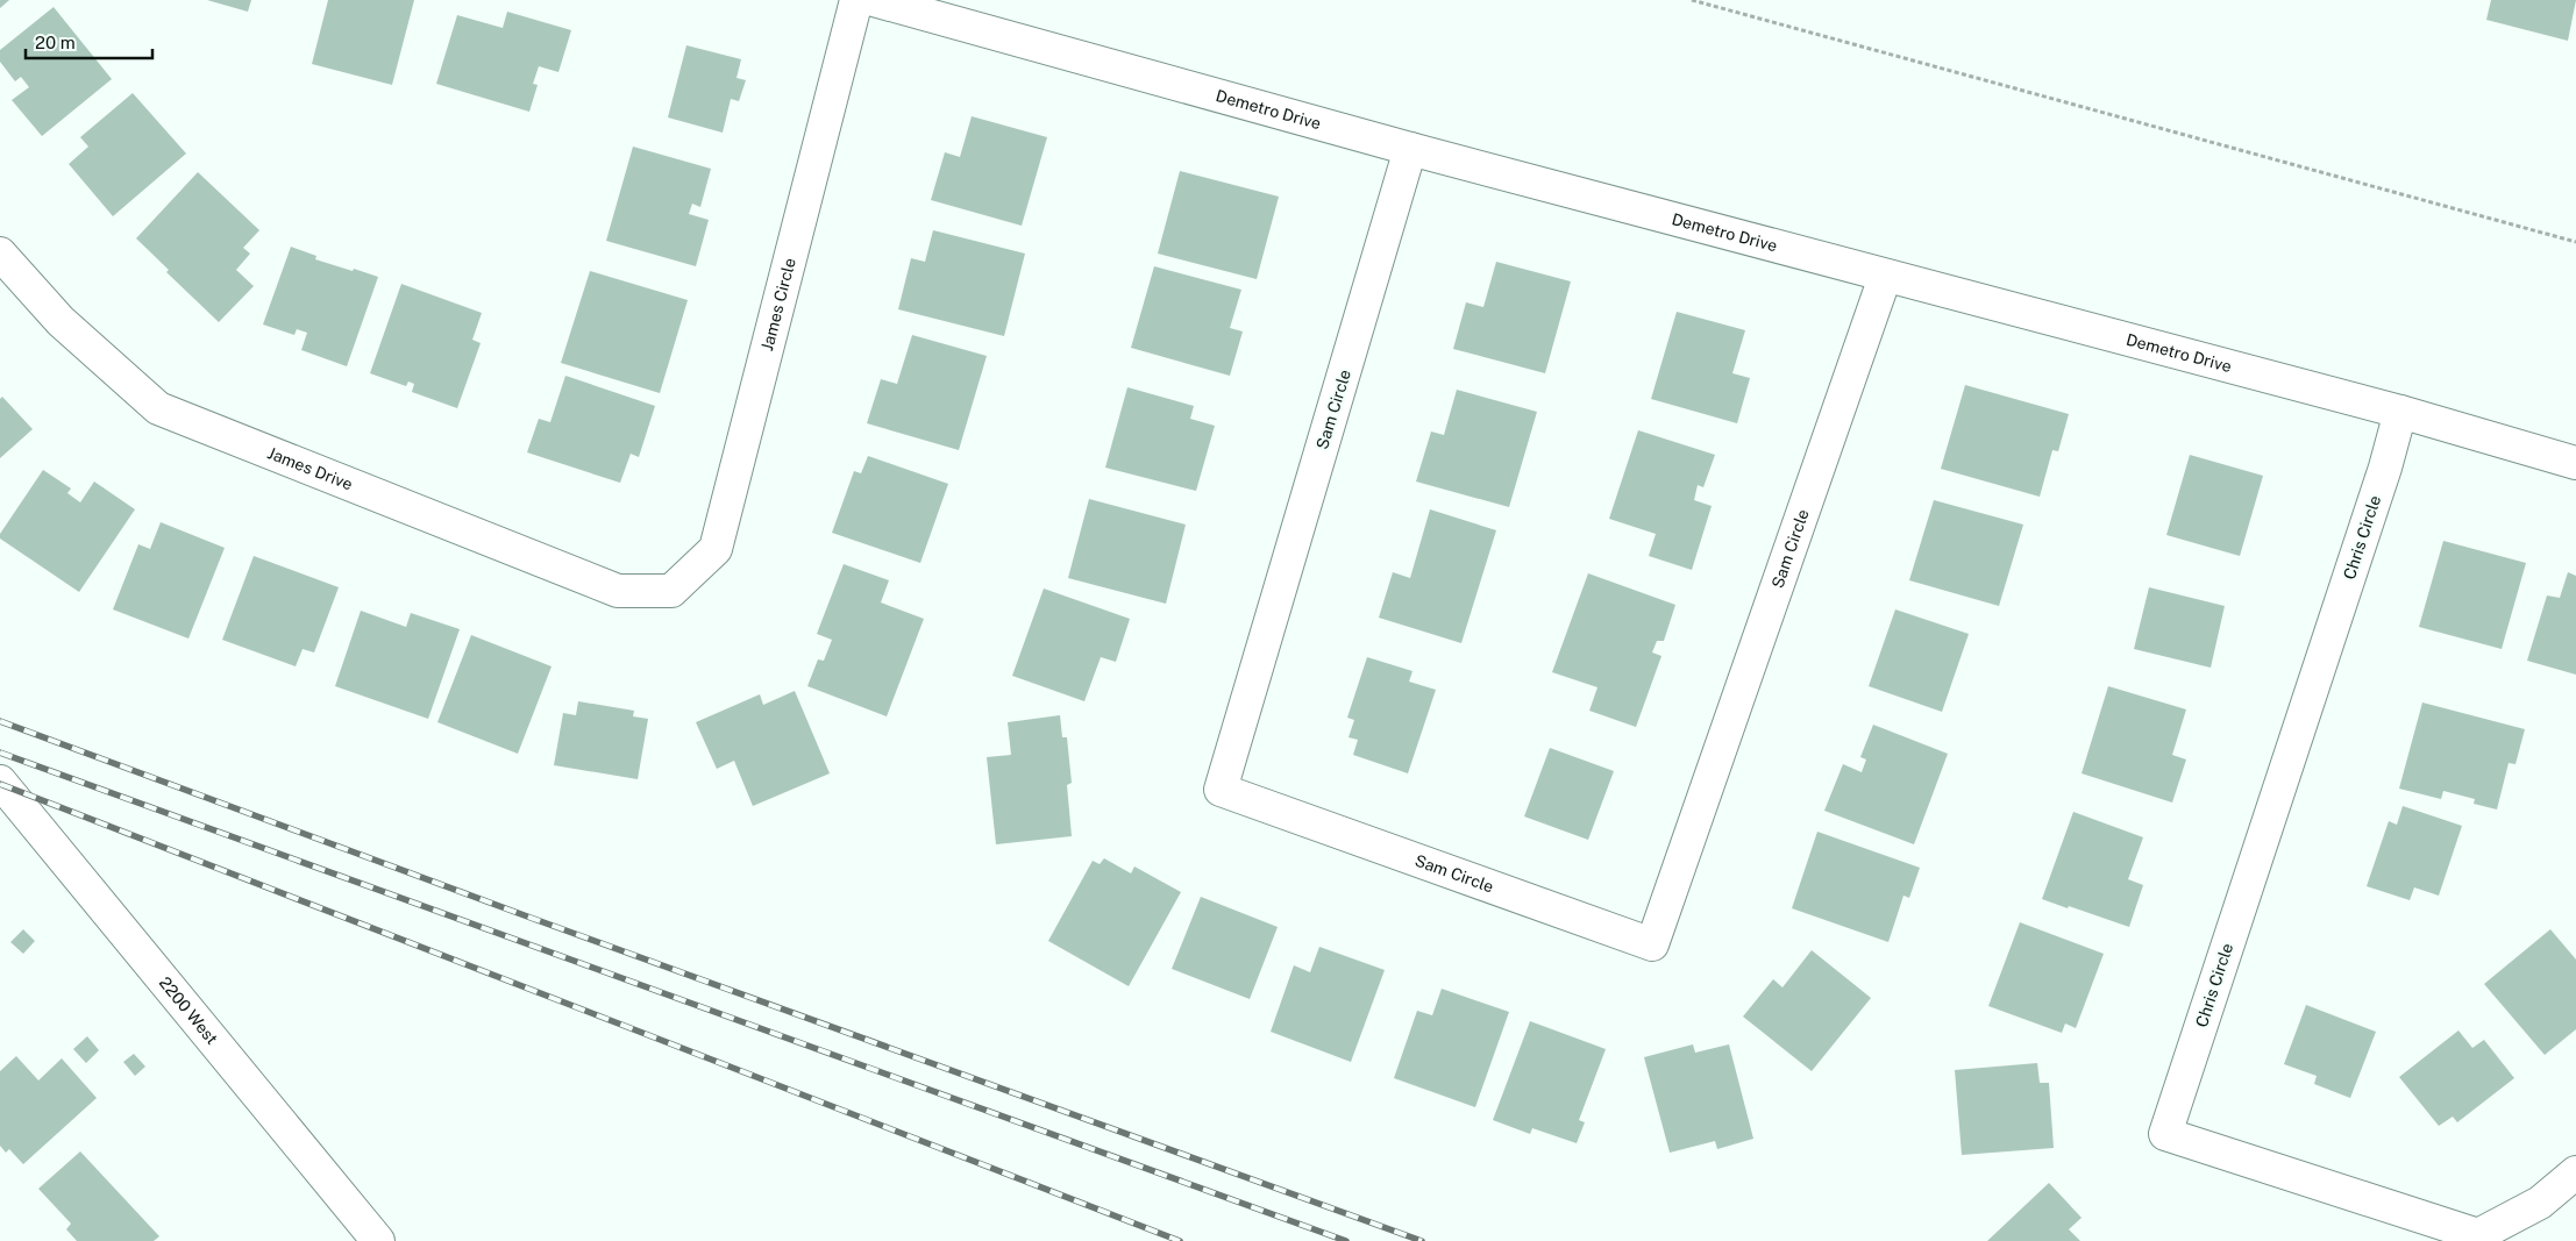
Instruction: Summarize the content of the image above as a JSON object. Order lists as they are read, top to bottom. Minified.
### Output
{"streets":{"street":["Demetro Drive","James Circle","Sam Circle","James Drive","Chris Circle","2200 West"]},"crossings":[["Demetro Drive","Sam Circle"],["Demetro Drive","Chris Circle"],["James Circle","James Drive"]],"scale_bar":"20 m"}
